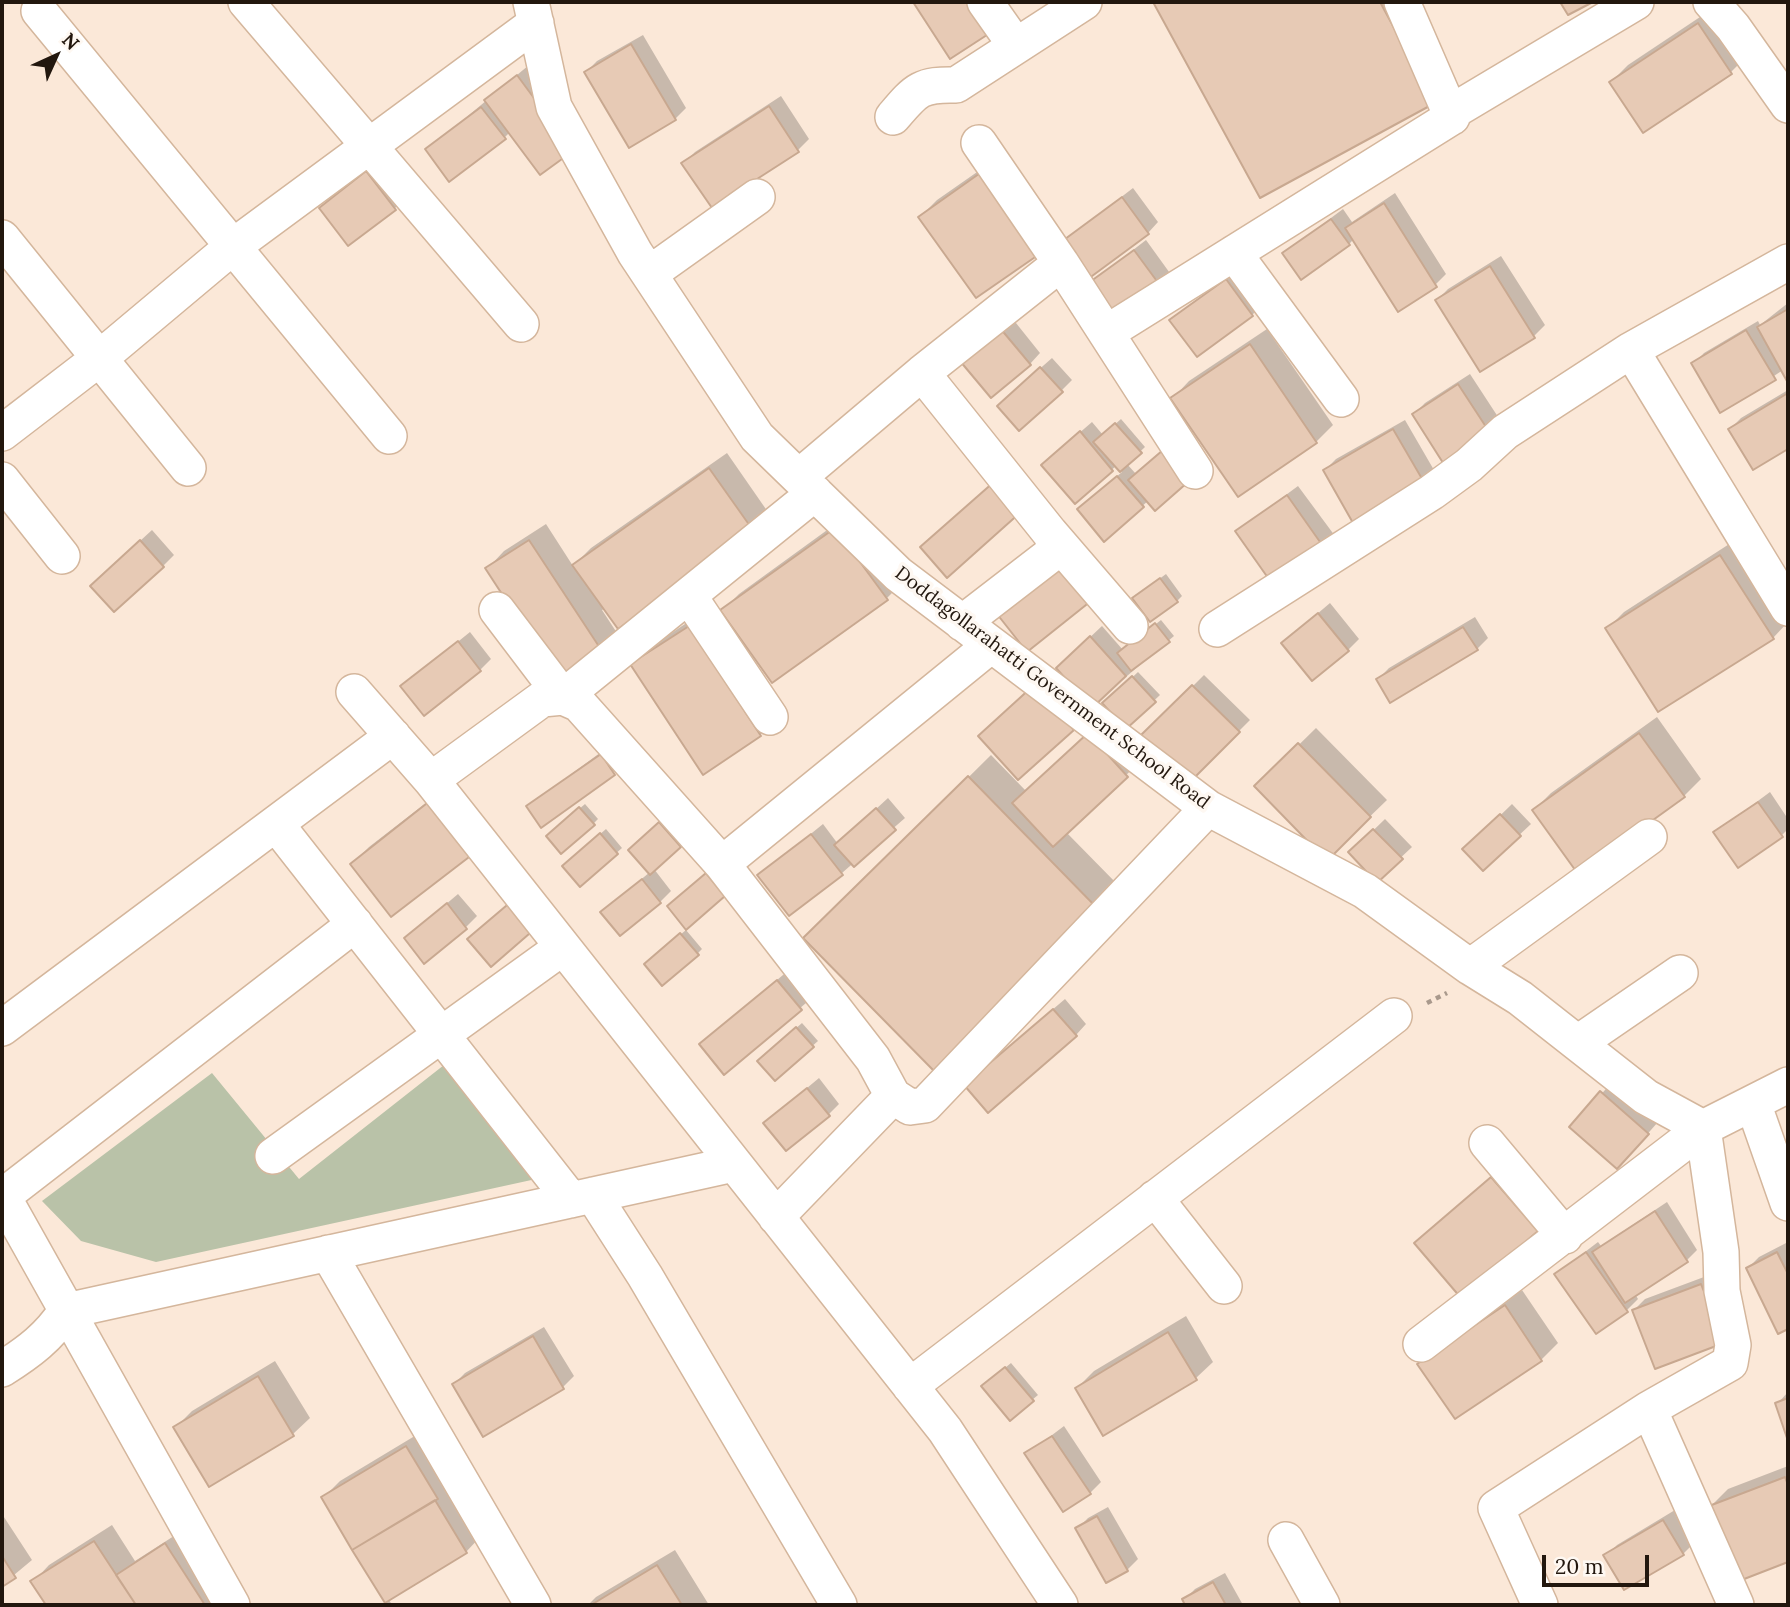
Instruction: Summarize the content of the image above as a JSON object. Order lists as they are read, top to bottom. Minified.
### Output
{"streets":{"street":["Doddagollarahatti Government School Road"]},"scale_bar":"20 m","north":"top right"}
